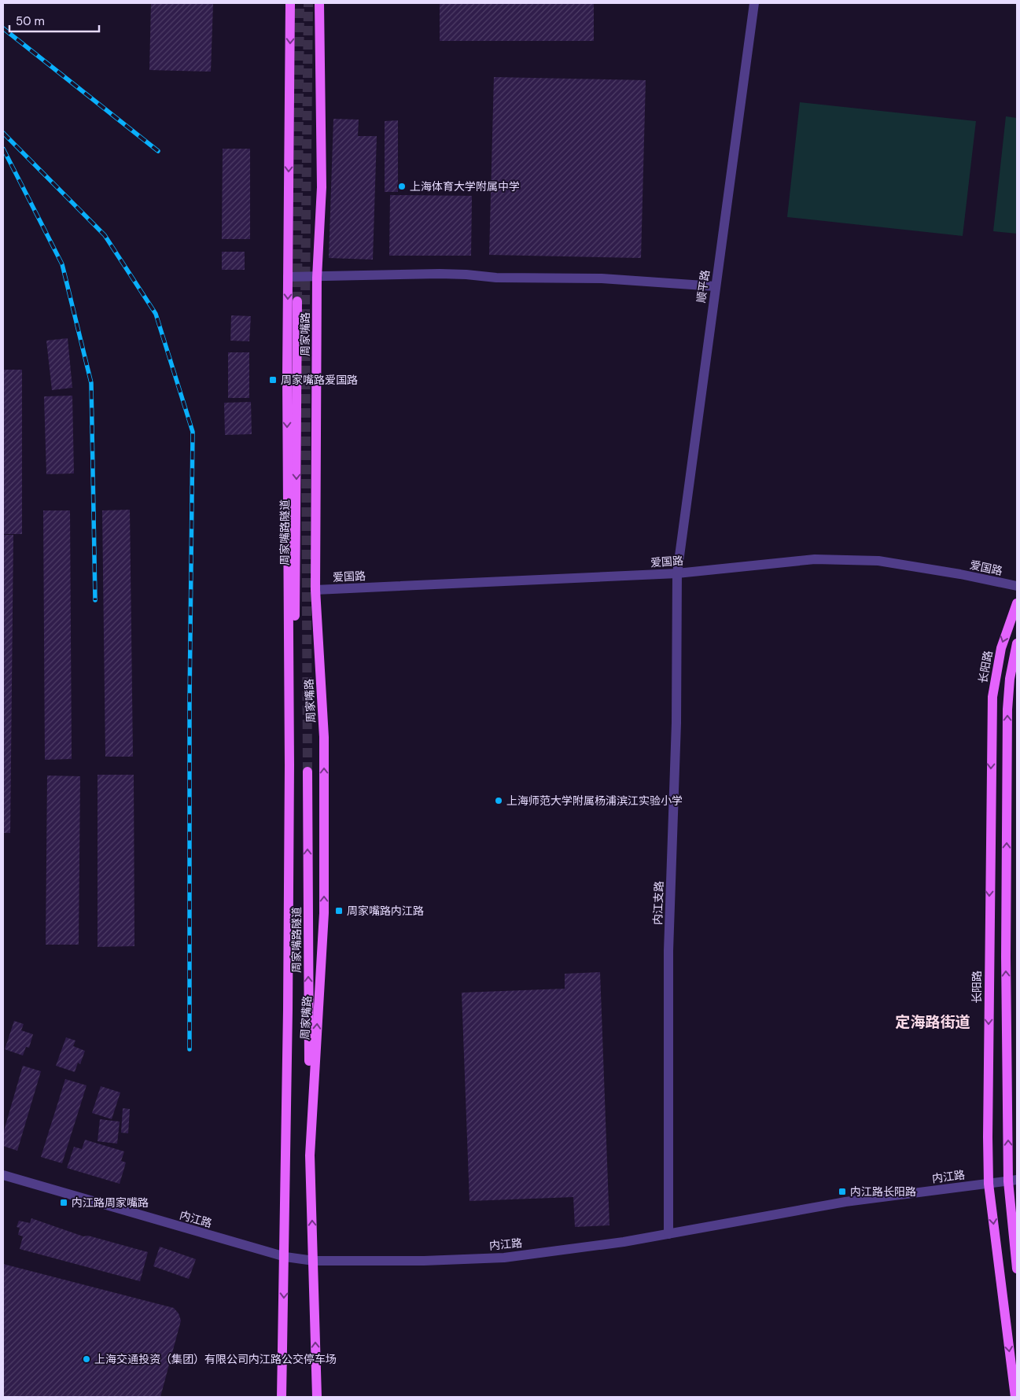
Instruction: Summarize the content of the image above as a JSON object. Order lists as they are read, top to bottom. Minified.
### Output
{"streets":{"main road":["周家嘴路","周家嘴路隧道","长阳路"],"street":["顺平路","爱国路","内江支路","内江路"]},"crossings":[["顺平路","爱国路"],["顺平路","内江支路"],["周家嘴路","周家嘴路隧道"],["周家嘴路","爱国路"],["周家嘴路","内江路"],["爱国路","内江支路"],["长阳路","内江路"],["内江支路","内江路"]],"districts":["定海路街道"],"places":{"other":["上海体育大学附属中学","上海师范大学附属杨浦滨江实验小学","上海交通投资（集团）有限公司内江路公交停车场"],"transit":["周家嘴路爱国路","周家嘴路内江路","内江路长阳路","内江路周家嘴路"]},"scale_bar":"50 m"}
